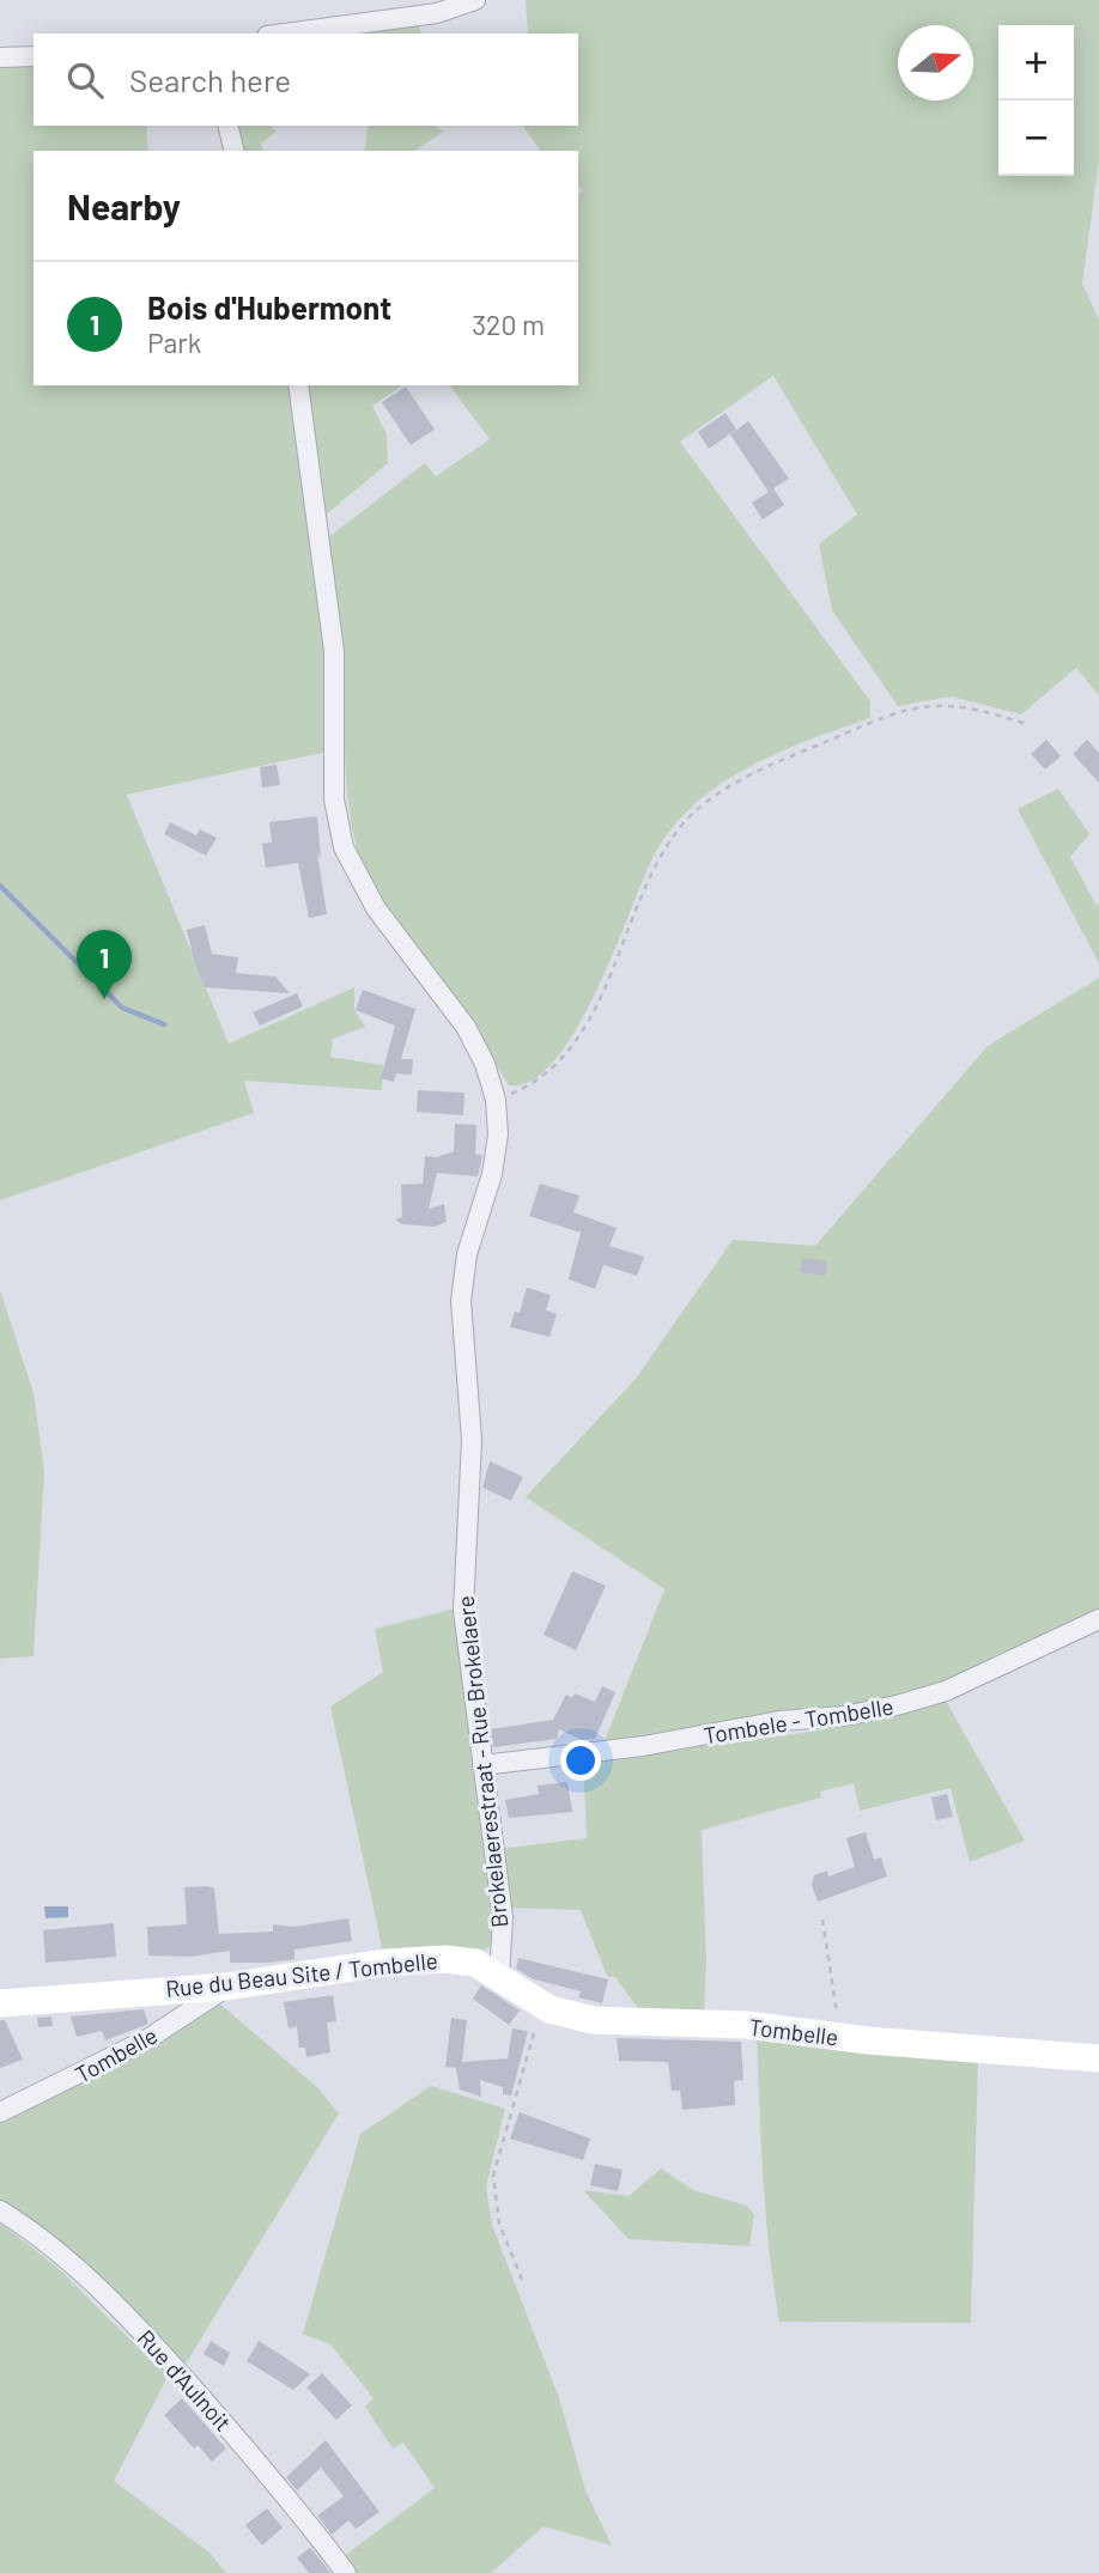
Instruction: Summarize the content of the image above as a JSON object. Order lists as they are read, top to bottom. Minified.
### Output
{"streets":{"street":["Tombele - Tombelle","Brokelaerestraat - Rue Brokelaere","Rue du Beau Site / Tombelle","Tombelle","Rue d'Aulnoit"]},"crossings":[["Tombele - Tombelle","Brokelaerestraat - Rue Brokelaere"],["Brokelaerestraat - Rue Brokelaere","Rue du Beau Site / Tombelle"],["Brokelaerestraat - Rue Brokelaere","Tombelle"],["Rue du Beau Site / Tombelle","Tombelle"]],"north":"right","page":{"map_buttons":["+","−"],"search":"Search here","heading":"Nearby","list":[{"mark":"1","name":"Bois d'Hubermont","note":"Park","value":"320 m"}],"pins":"1"}}
